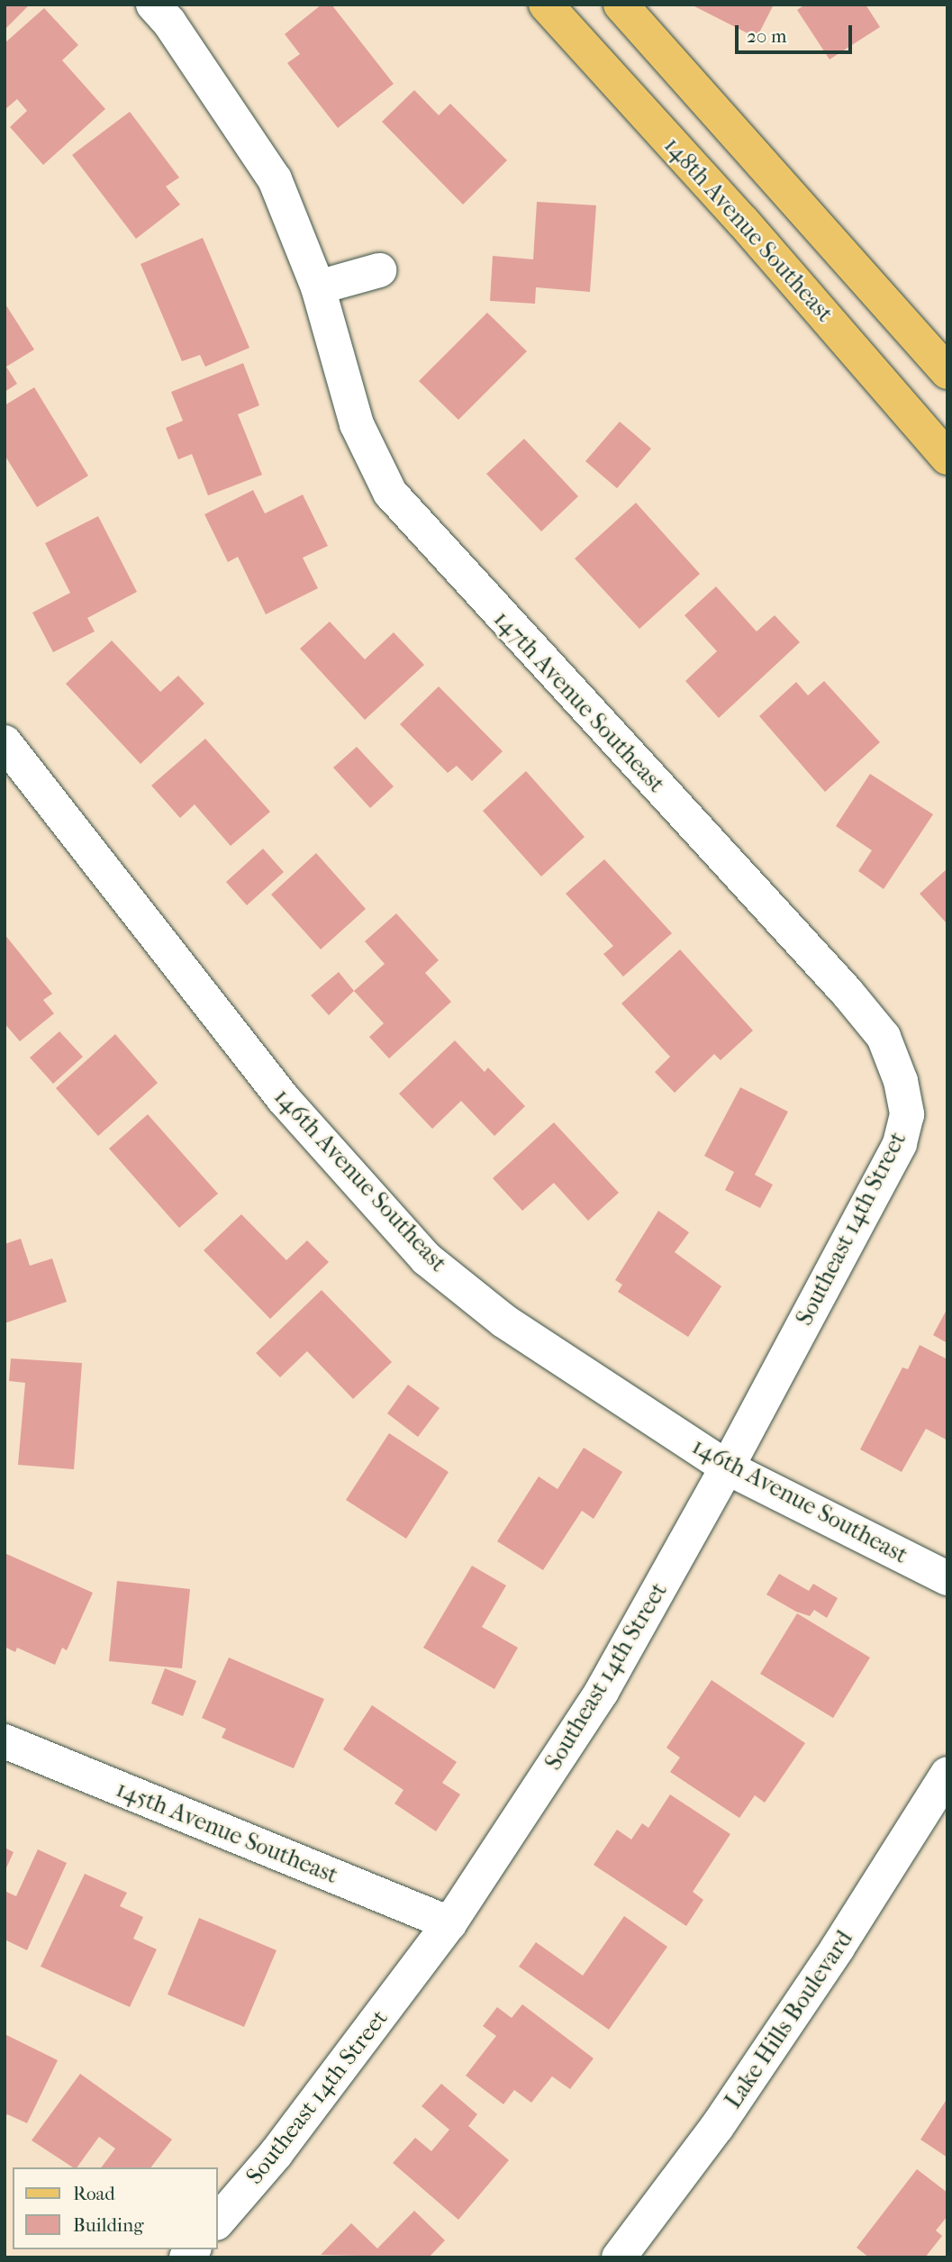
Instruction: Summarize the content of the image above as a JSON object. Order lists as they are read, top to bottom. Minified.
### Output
{"streets":{"main road":["148th Avenue Southeast"],"street":["147th Avenue Southeast","146th Avenue Southeast","Southeast 14th Street","145th Avenue Southeast","Lake Hills Boulevard"]},"crossings":[["147th Avenue Southeast","Southeast 14th Street"],["146th Avenue Southeast","Southeast 14th Street"],["Southeast 14th Street","145th Avenue Southeast"]],"legend":["Road","Building"],"scale_bar":"20 m"}
